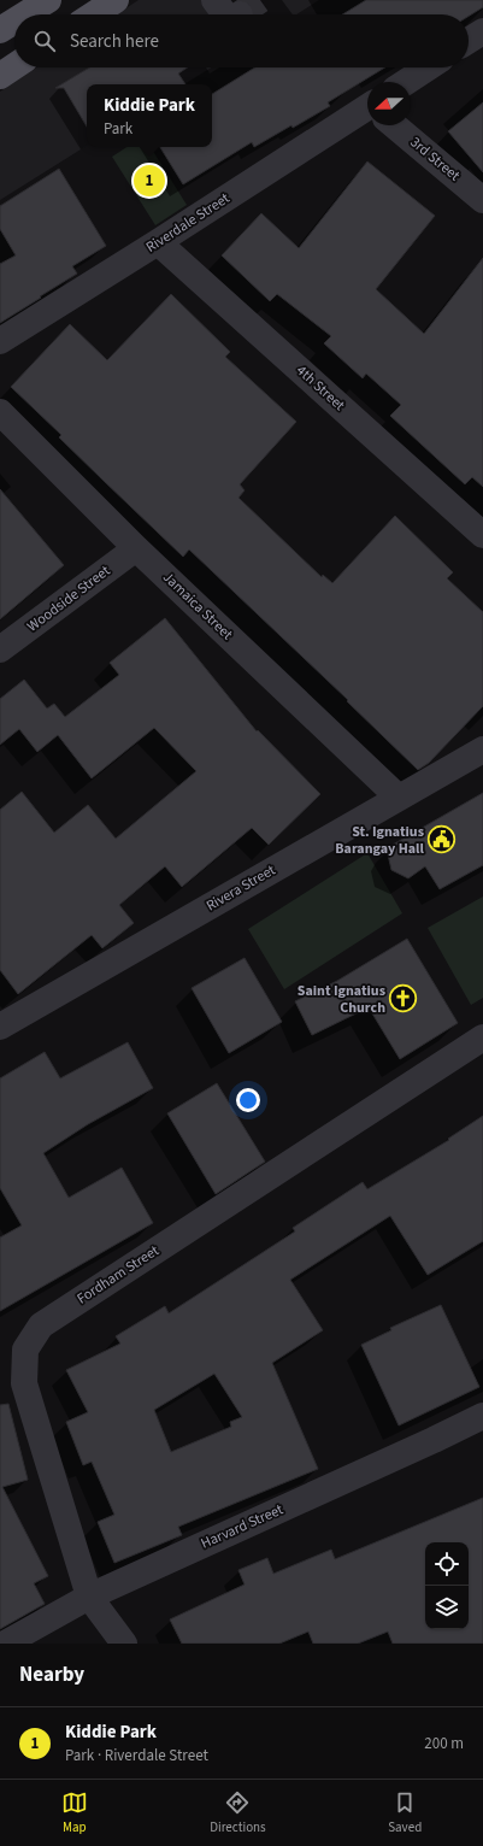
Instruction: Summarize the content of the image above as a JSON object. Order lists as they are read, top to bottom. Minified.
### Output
{"streets":{"street":["3rd Street","Riverdale Street","4th Street","Woodside Street","Jamaica Street","Rivera Street","Fordham Street","Harvard Street"]},"crossings":[["Riverdale Street","4th Street"],["Woodside Street","Jamaica Street"],["Jamaica Street","Rivera Street"],["Fordham Street","Harvard Street"]],"places":{"public building":["St. Ignatius Barangay Hall"],"church":["Saint Ignatius Church"]},"north":"left","page":{"search":"Search here","popup":["Kiddie Park","Park"],"pins":"1","heading":"Nearby","list":[{"mark":"1","name":"Kiddie Park","note":"Park · Riverdale Street","value":"200 m"}],"nav":["Map","Directions","Saved"]}}
